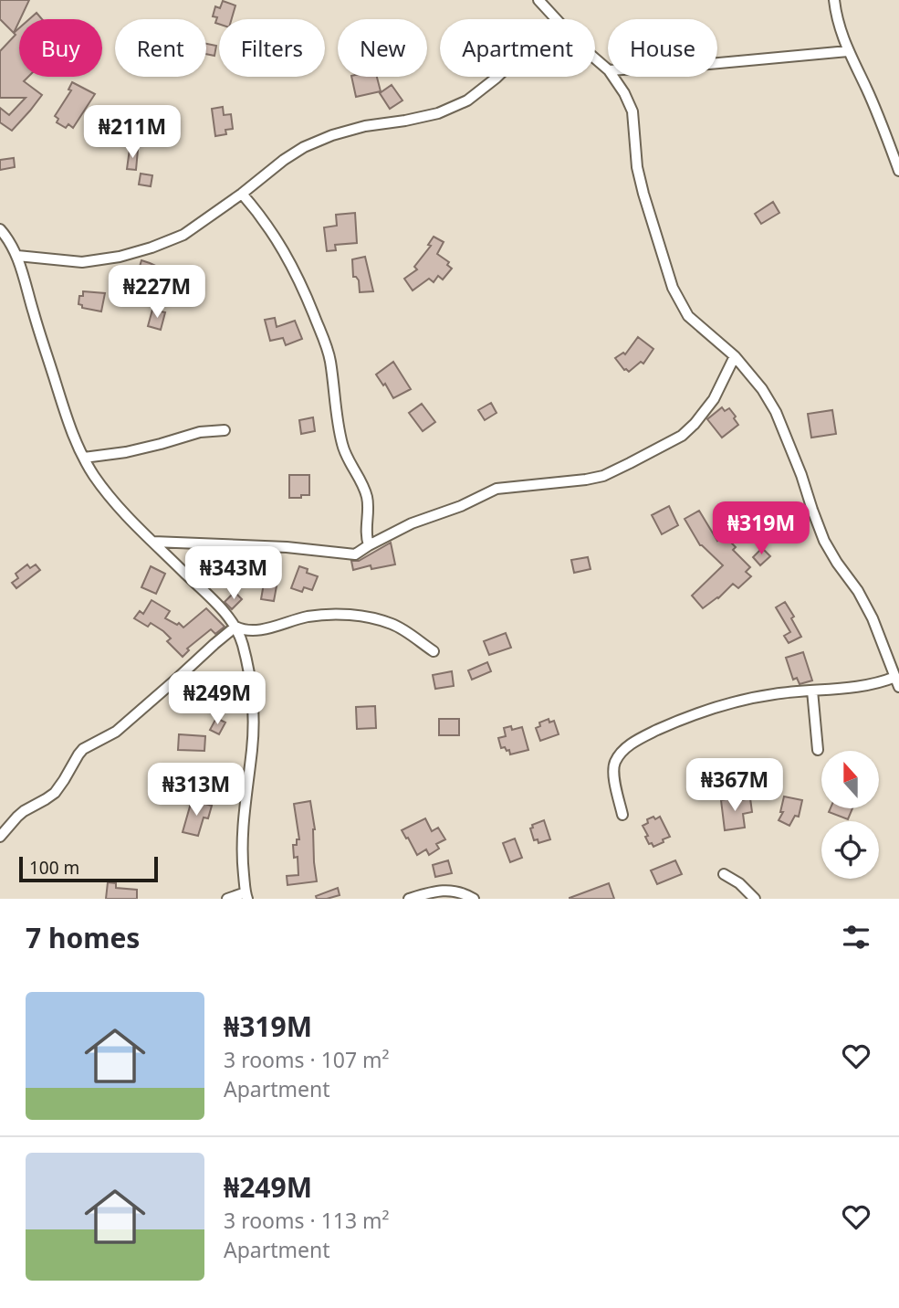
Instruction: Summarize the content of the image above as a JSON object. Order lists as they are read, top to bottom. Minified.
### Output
{"scale_bar":"100 m","north":"top","page":{"chip":["Buy","Rent","Filters","New","Apartment","House"],"price":["₦211M","₦227M","₦319M","₦343M","₦249M","₦367M","₦313M"],"scale":"100 m","heading":"7 homes","list":[{"name":"₦319M","note":"3 rooms · 107 m² · Apartment"},{"name":"₦249M","note":"3 rooms · 113 m² · Apartment"}]}}
